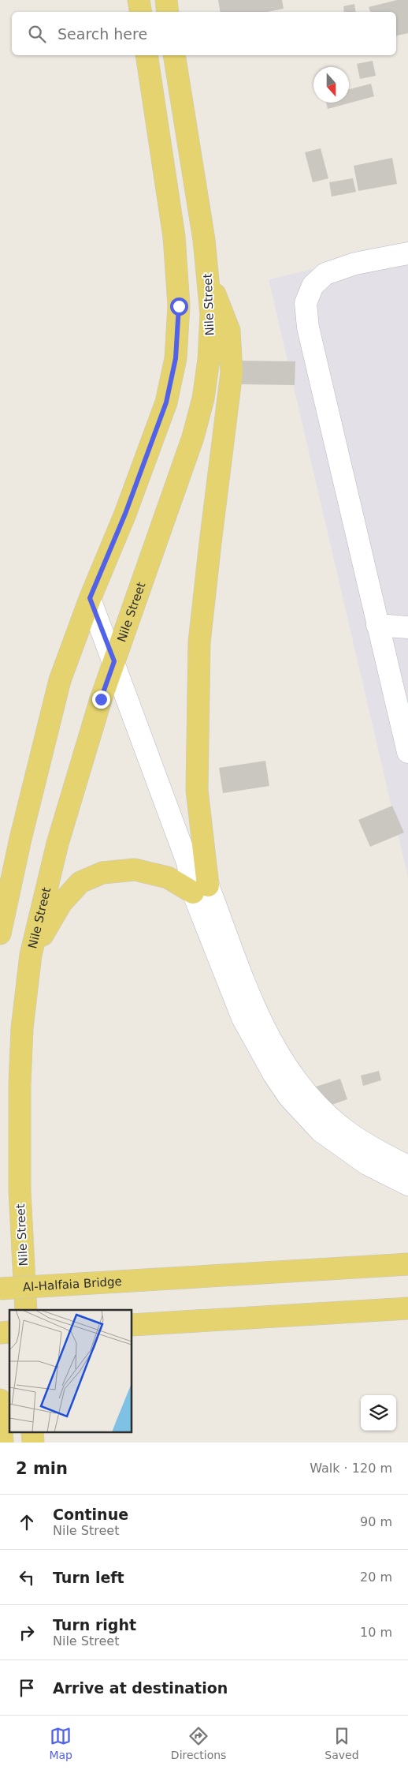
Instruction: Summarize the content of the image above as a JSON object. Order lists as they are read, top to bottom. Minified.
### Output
{"streets":{"main road":["Nile Street","Al-Halfaia Bridge"]},"north":"bottom","page":{"search":"Search here","heading":["2 min","Walk · 120 m"],"list":[["Continue","Nile Street","90 m"],["Turn left","20 m"],["Turn right","Nile Street","10 m"],"Arrive at destination"],"nav":["Map","Directions","Saved"]}}
